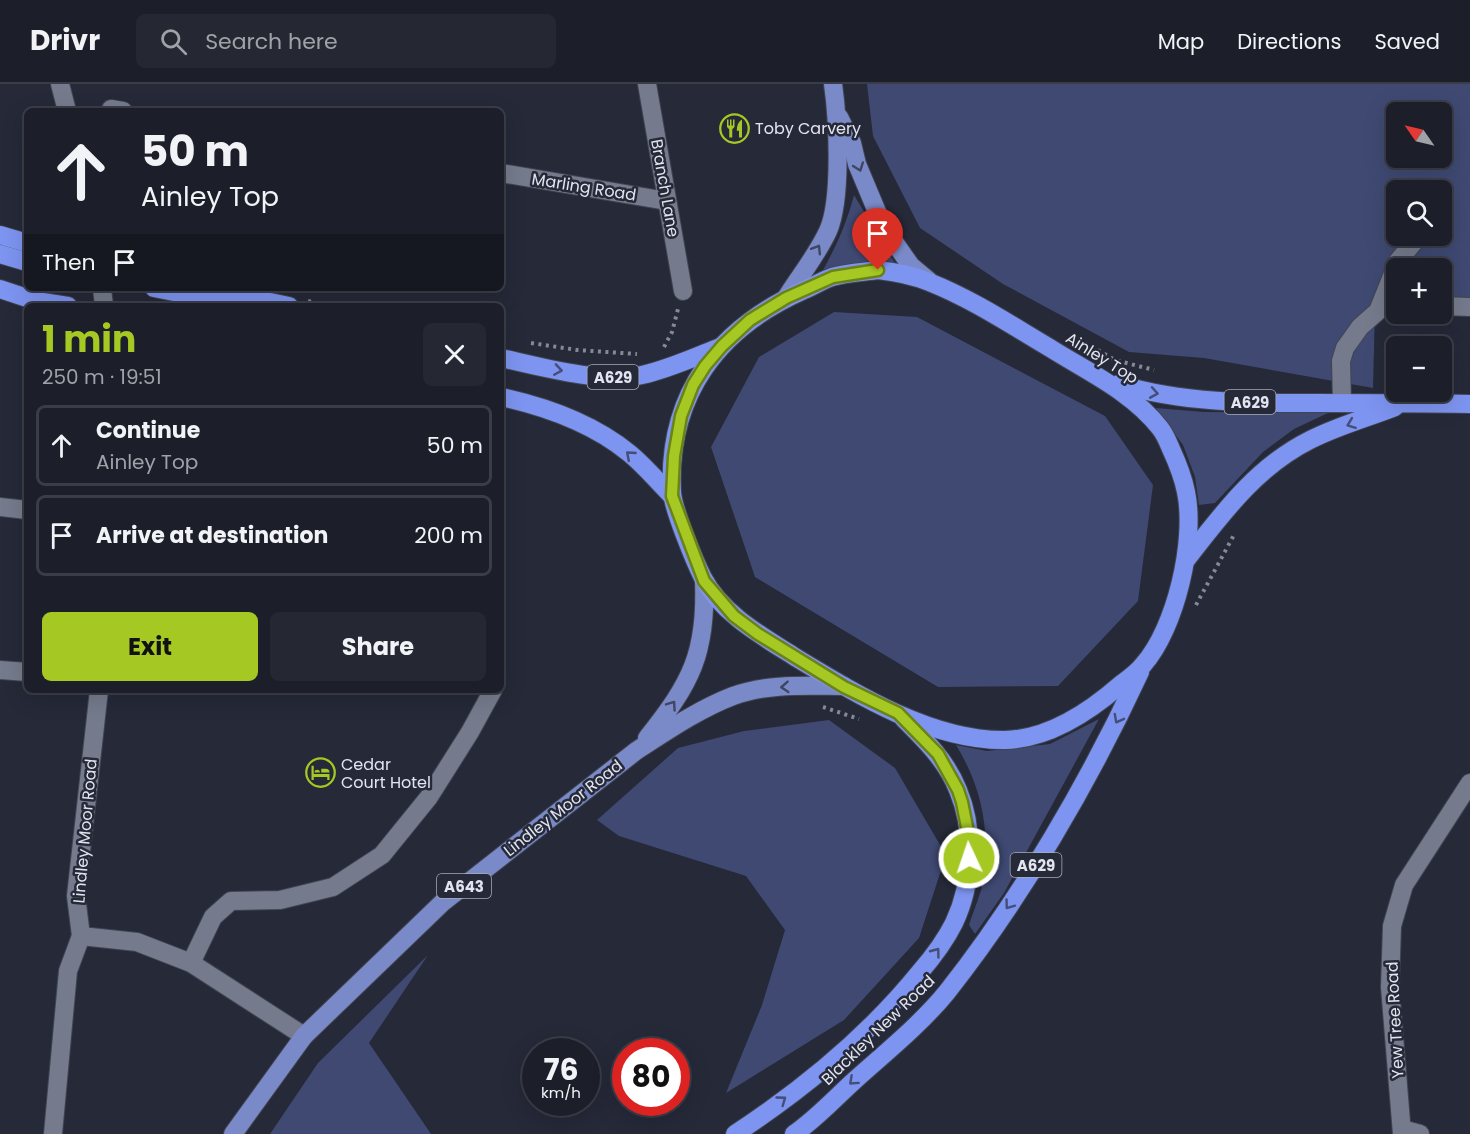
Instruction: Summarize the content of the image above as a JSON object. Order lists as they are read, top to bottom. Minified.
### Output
{"streets":{"highway":["Ainley Top","A629","Blackley New Road"],"main road":["Lindley Moor Road","A643"],"street":["Marling Road","Branch Lane","Yew Tree Road"]},"crossings":[["Marling Road","Branch Lane"],["Ainley Top","A629"],["Ainley Top","Lindley Moor Road"],["Ainley Top","Blackley New Road"]],"places":{"restaurant":["Toby Carvery"],"hotel":["Cedar Court Hotel"]},"north":"top left","page":{"header":"Drivr","search":"Search here","nav":["Map","Directions","Saved"],"map_buttons":["+","−"],"turn":["50 m","Ainley Top"],"then":"Then","heading":["1 min","250 m · 19:51"],"list":[{"name":"Continue","note":"Ainley Top","value":"50 m"},{"name":"Arrive at destination","value":"200 m"}],"buttons":["Exit","Share"],"speed":"76 km/h","limit":"80"}}
